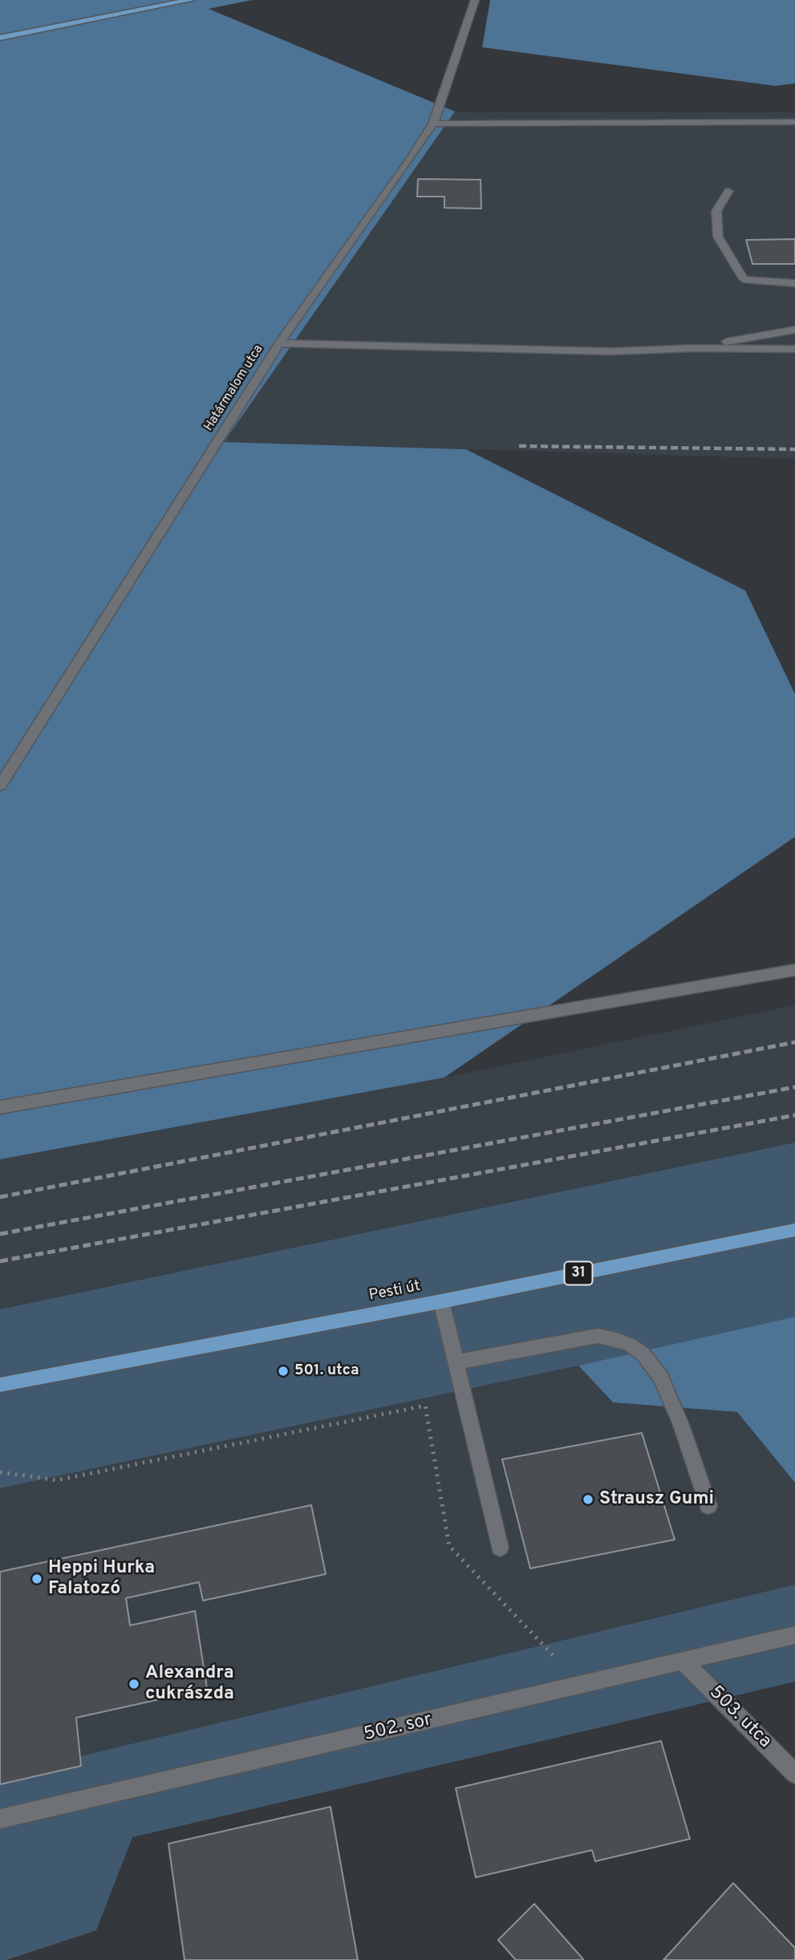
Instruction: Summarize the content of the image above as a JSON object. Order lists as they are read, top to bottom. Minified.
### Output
{"streets":{"main road":["31","Pesti út"],"street":["Határmalom utca","503. utca","502. sor"]},"crossings":[["503. utca","502. sor"]],"places":["501. utca","Strausz Gumi","Heppi Hurka Falatozó","Alexandra cukrászda"]}
